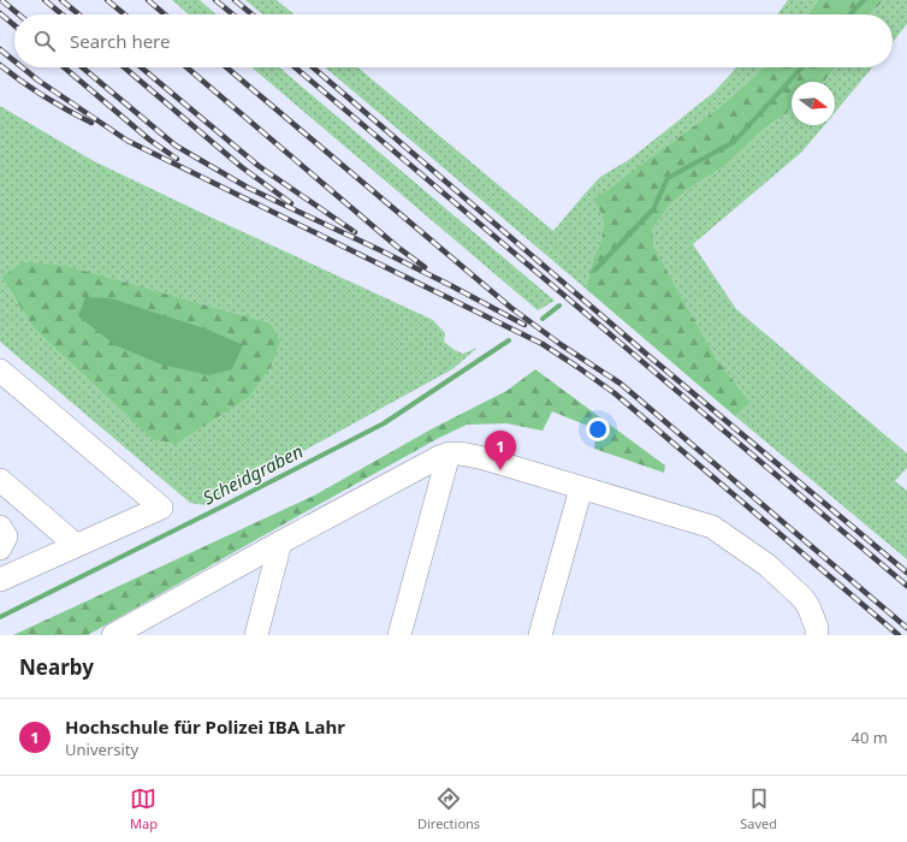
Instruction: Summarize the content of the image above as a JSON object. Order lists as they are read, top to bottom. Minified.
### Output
{"water":["Scheidgraben"],"north":"right","page":{"search":"Search here","pins":"1","heading":"Nearby","list":[{"mark":"1","name":"Hochschule für Polizei IBA Lahr","note":"University","value":"40 m"}],"nav":["Map","Directions","Saved"]}}
